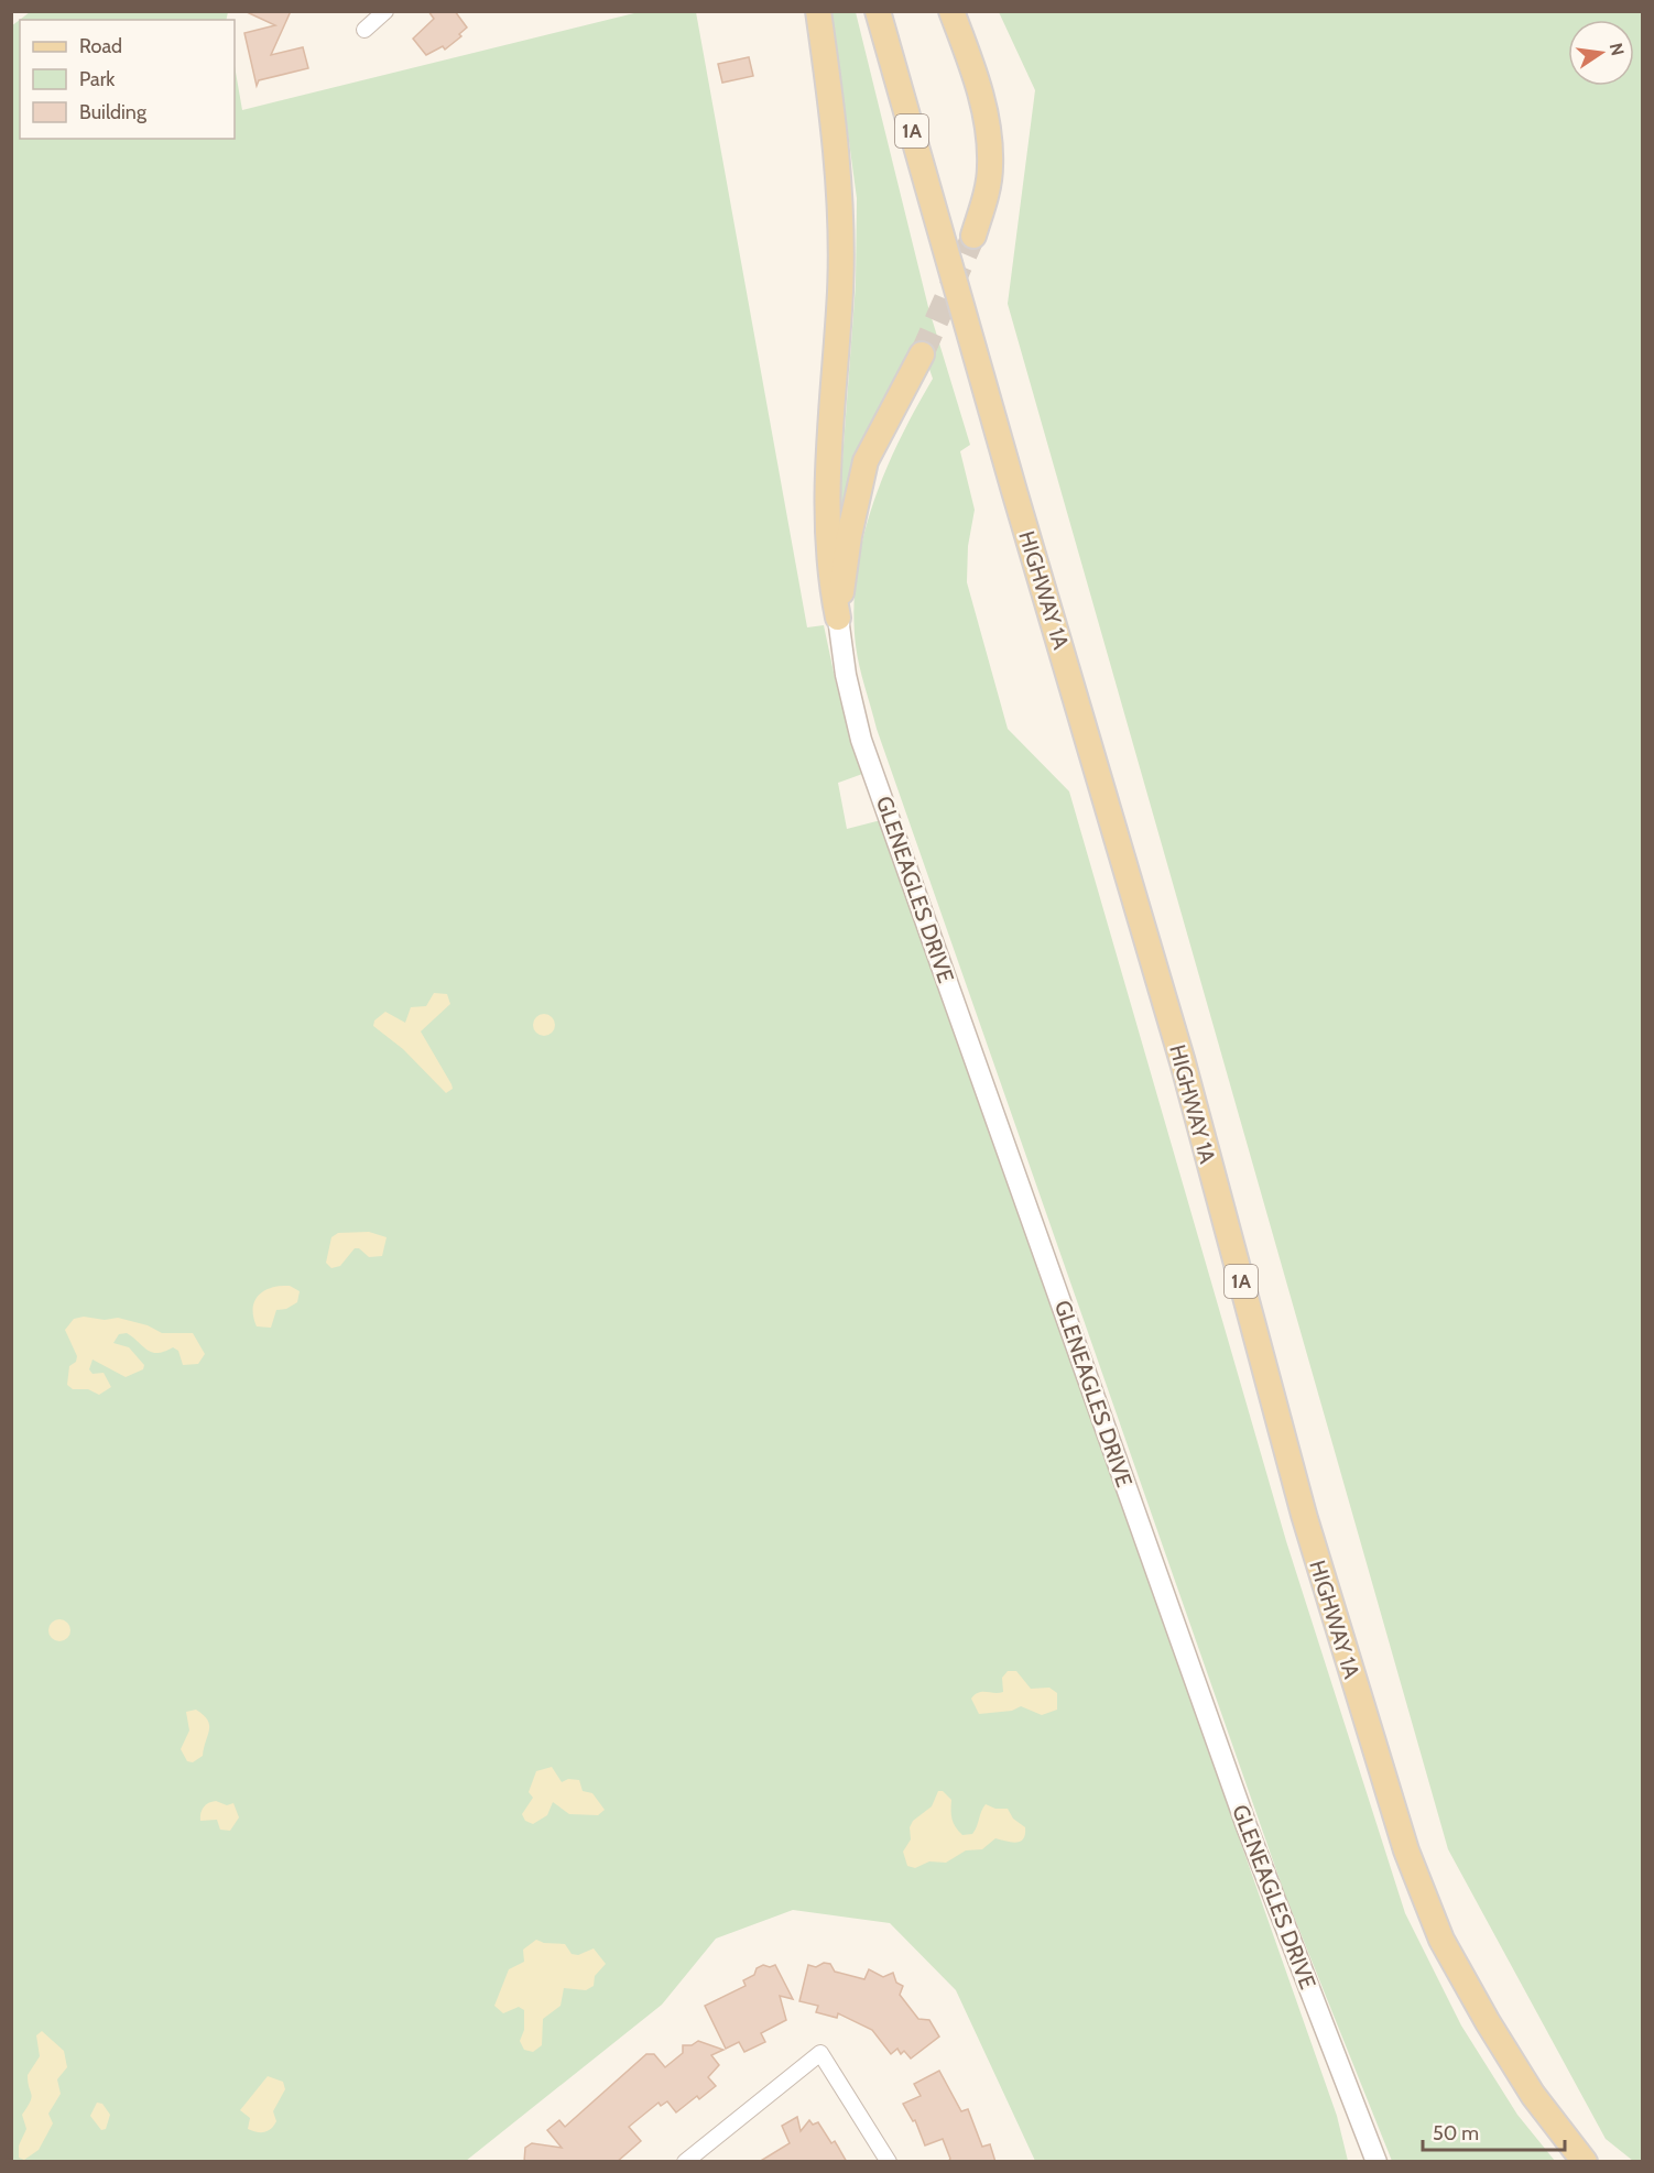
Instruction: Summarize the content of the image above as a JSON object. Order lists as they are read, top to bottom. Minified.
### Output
{"streets":{"main road":["1A","HIGHWAY 1A"],"street":["GLENEAGLES DRIVE"]},"legend":["Road","Park","Building"],"scale_bar":"50 m","north":"right"}
